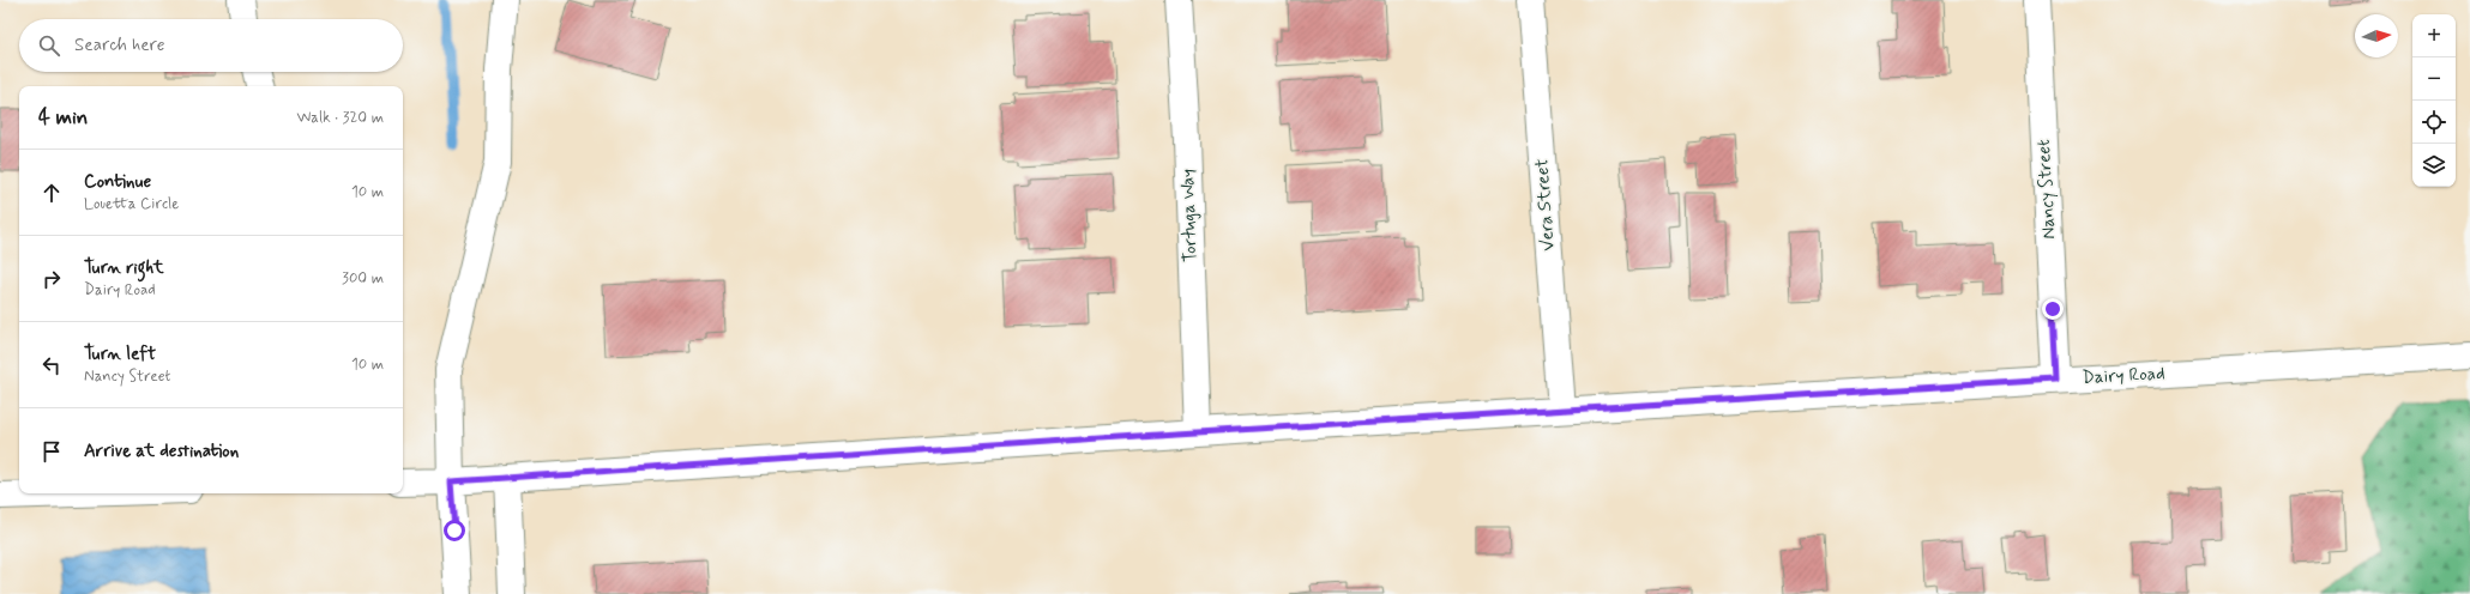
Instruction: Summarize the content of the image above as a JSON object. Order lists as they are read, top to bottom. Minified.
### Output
{"streets":{"street":["Nancy Street","Vera Street","Tortuga Way","Dairy Road"]},"crossings":[["Nancy Street","Dairy Road"],["Vera Street","Dairy Road"],["Tortuga Way","Dairy Road"]],"north":"right","page":{"map_buttons":["+","−"],"search":"Search here","heading":["4 min","Walk · 320 m"],"list":[["Continue","Louetta Circle","10 m"],["Turn right","Dairy Road","300 m"],["Turn left","Nancy Street","10 m"],"Arrive at destination"]}}
